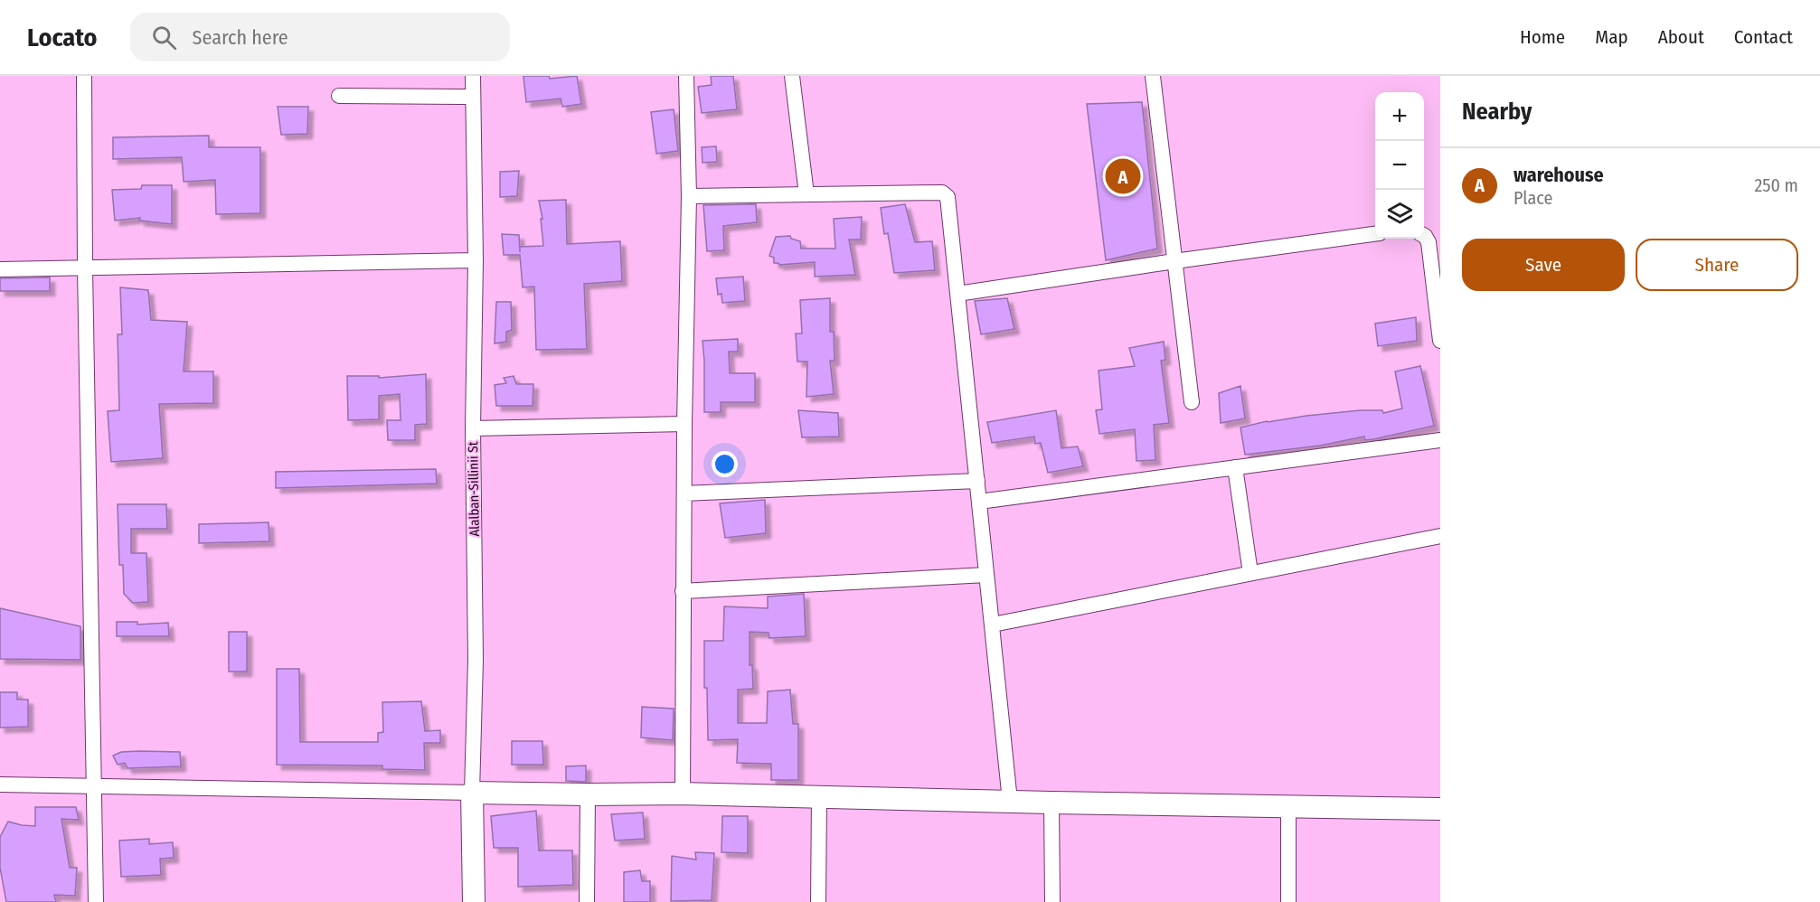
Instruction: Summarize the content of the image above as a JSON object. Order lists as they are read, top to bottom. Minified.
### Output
{"streets":{"street":["Alalban-Sillinii St"]},"page":{"header":"Locato","search":"Search here","nav":["Home","Map","About","Contact"],"heading":"Nearby","map_buttons":["+","−"],"list":[{"mark":"A","name":"warehouse","note":"Place","value":"250 m"}],"pins":"A","buttons":["Save","Share"]}}
